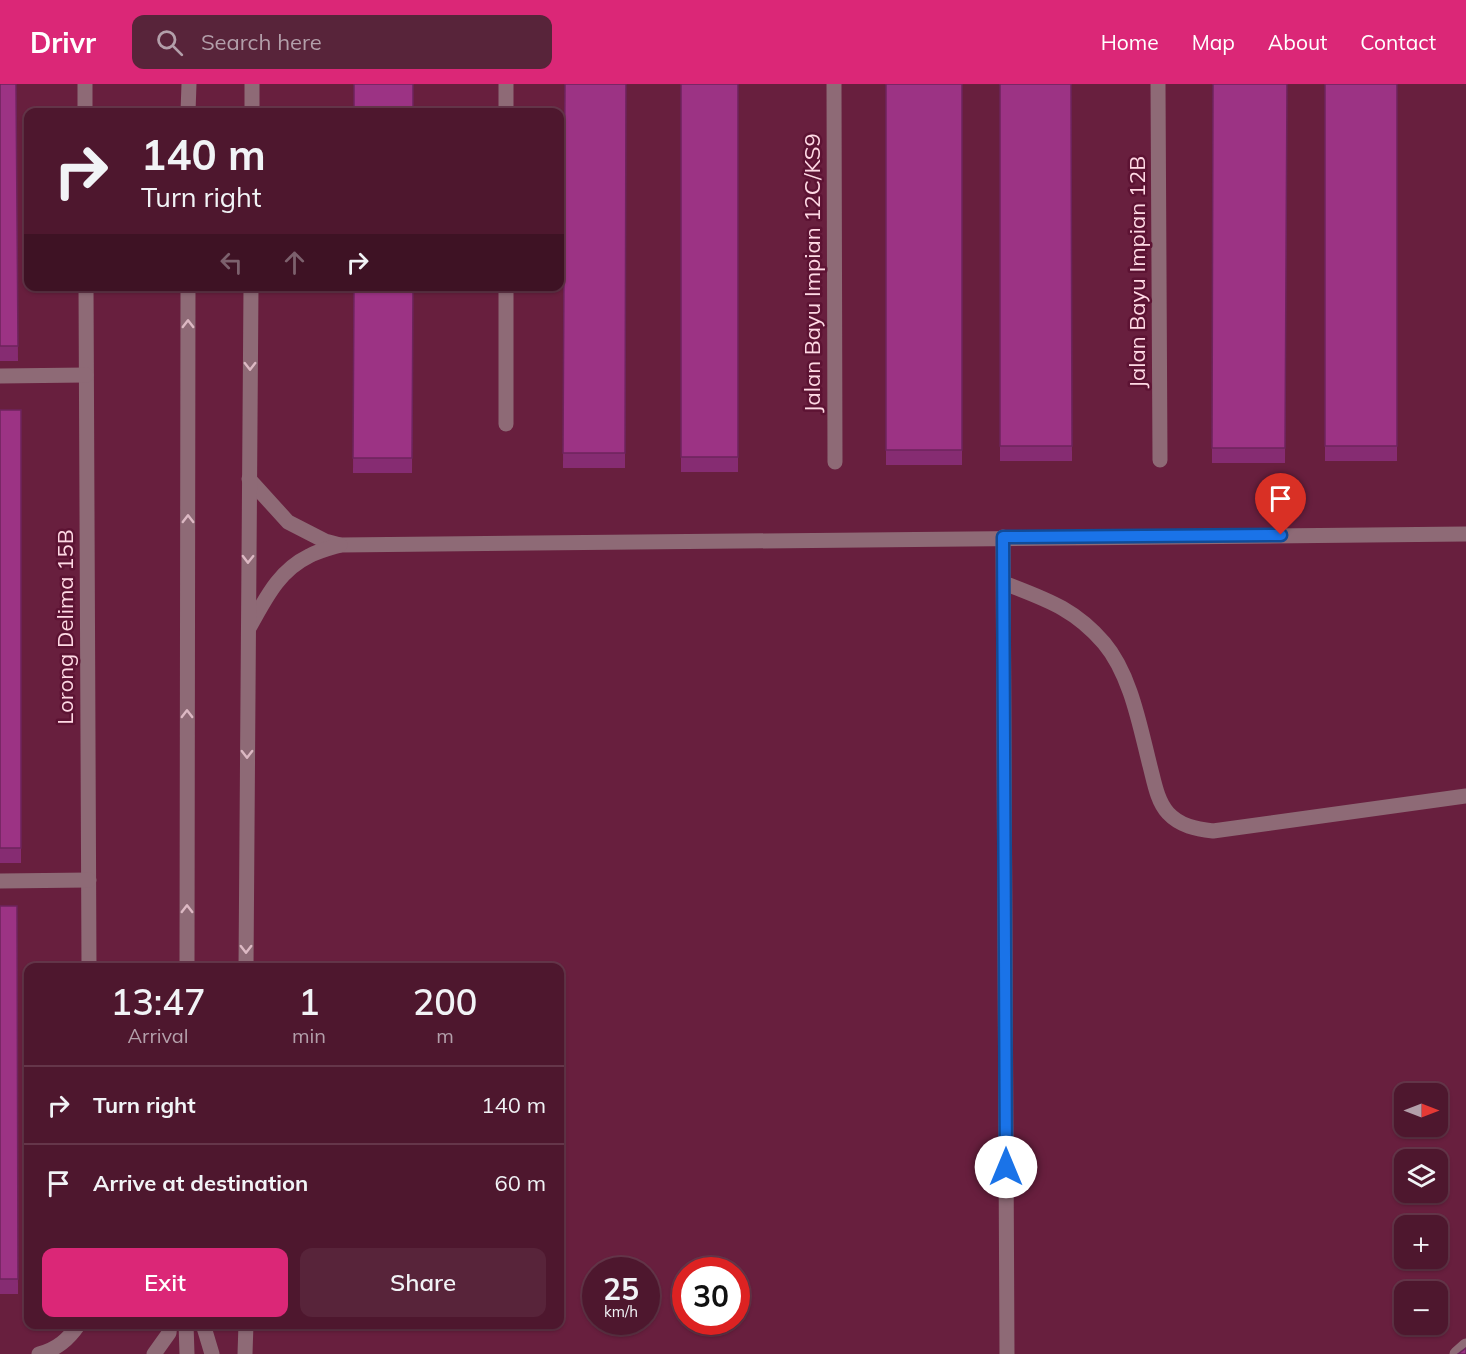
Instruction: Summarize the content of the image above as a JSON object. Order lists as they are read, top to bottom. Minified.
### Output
{"streets":{"street":["Jalan Bayu Impian 12B","Jalan Bayu Impian 12C/KS9","Lorong Delima 15B"]},"north":"right","page":{"header":"Drivr","search":"Search here","nav":["Home","Map","About","Contact"],"turn":["140 m","Turn right"],"eta":["13:47","Arrival","1","min","200","m"],"list":[{"name":"Turn right","value":"140 m"},{"name":"Arrive at destination","value":"60 m"}],"map_buttons":["+","−"],"buttons":["Exit","Share"],"speed":"25 km/h","limit":"30"}}
